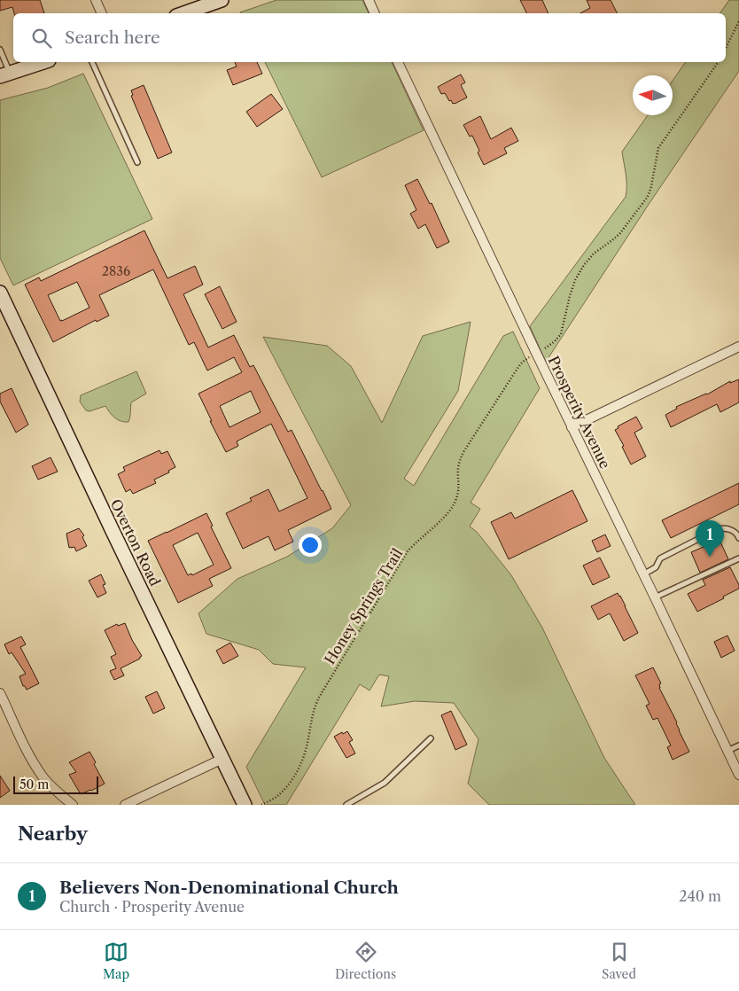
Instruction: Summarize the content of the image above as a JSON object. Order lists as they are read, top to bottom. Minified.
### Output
{"streets":{"street":["Prosperity Avenue","Overton Road"],"path":["Honey Springs Trail"]},"house_numbers":["2836"],"scale_bar":"50 m","north":"left","page":{"search":"Search here","pins":"1","scale":"50 m","heading":"Nearby","list":[{"mark":"1","name":"Believers Non-Denominational Church","note":"Church · Prosperity Avenue","value":"240 m"}],"nav":["Map","Directions","Saved"]}}
